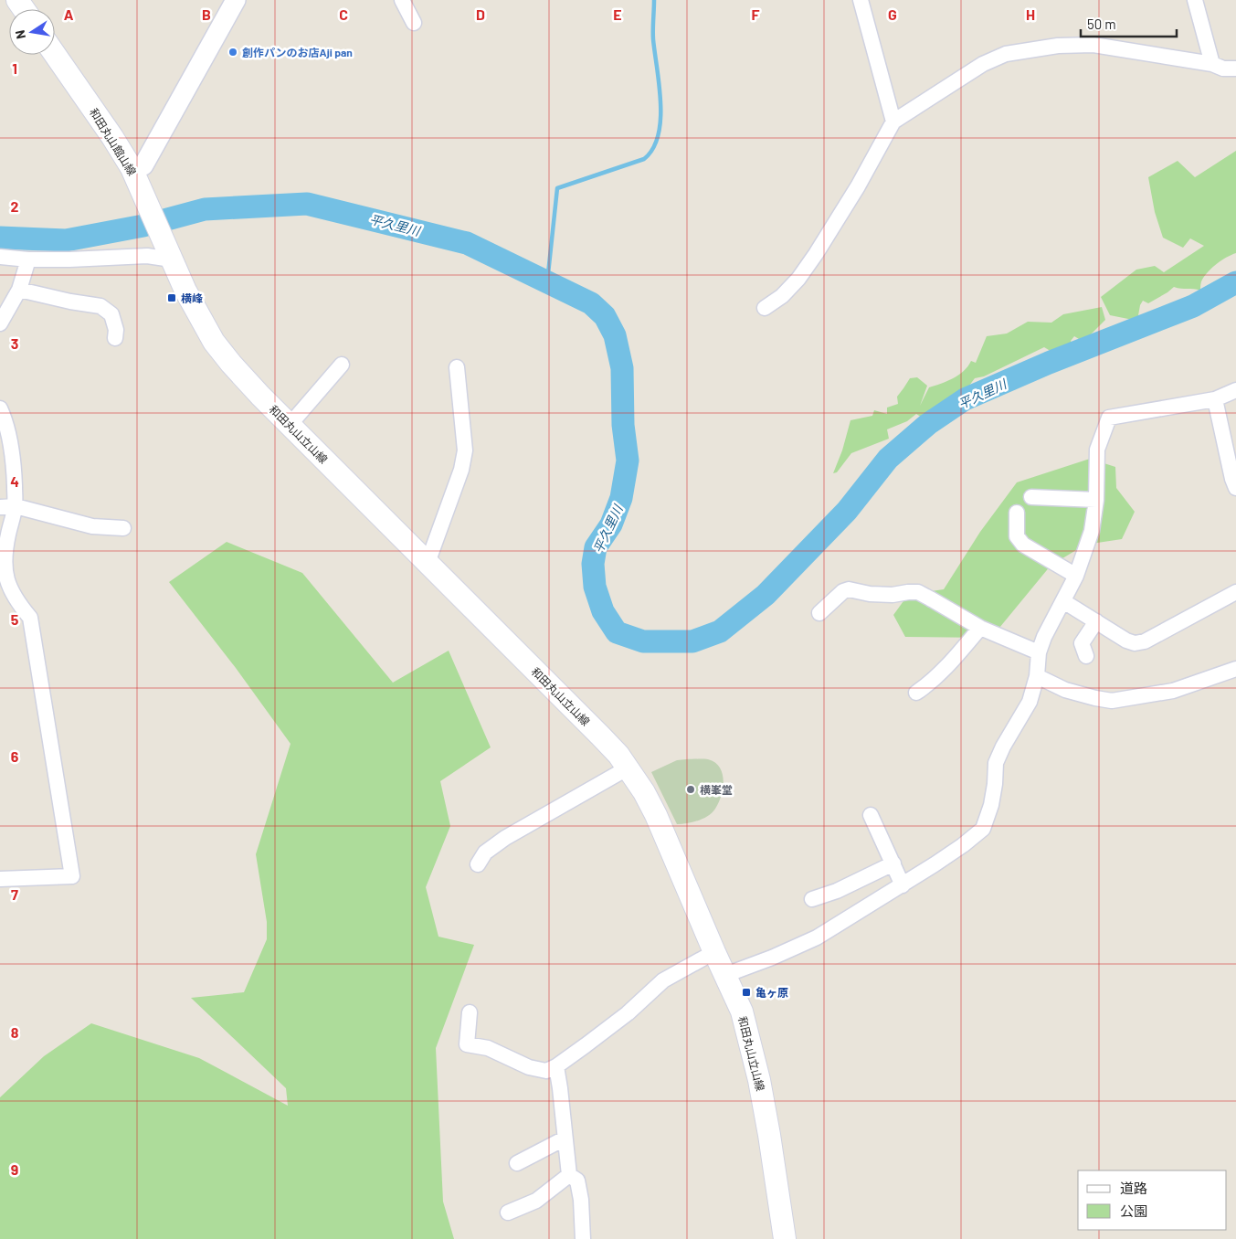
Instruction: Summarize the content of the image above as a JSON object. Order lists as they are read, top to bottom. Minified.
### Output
{"streets":{"main road":["和田丸山館山線","和田丸山立山線"]},"crossings":[["和田丸山館山線","和田丸山立山線"]],"water":["平久里川"],"places":{"other":["創作パンのお店Aji pan","横峯堂"],"transit":["横峰","亀ヶ原"]},"legend":["道路","公園"],"scale_bar":"50 m","north":"left","grid":{"columns":["A","B","C","D","E","F","G","H"],"rows":["1","2","3","4","5","6","7","8","9"]}}
